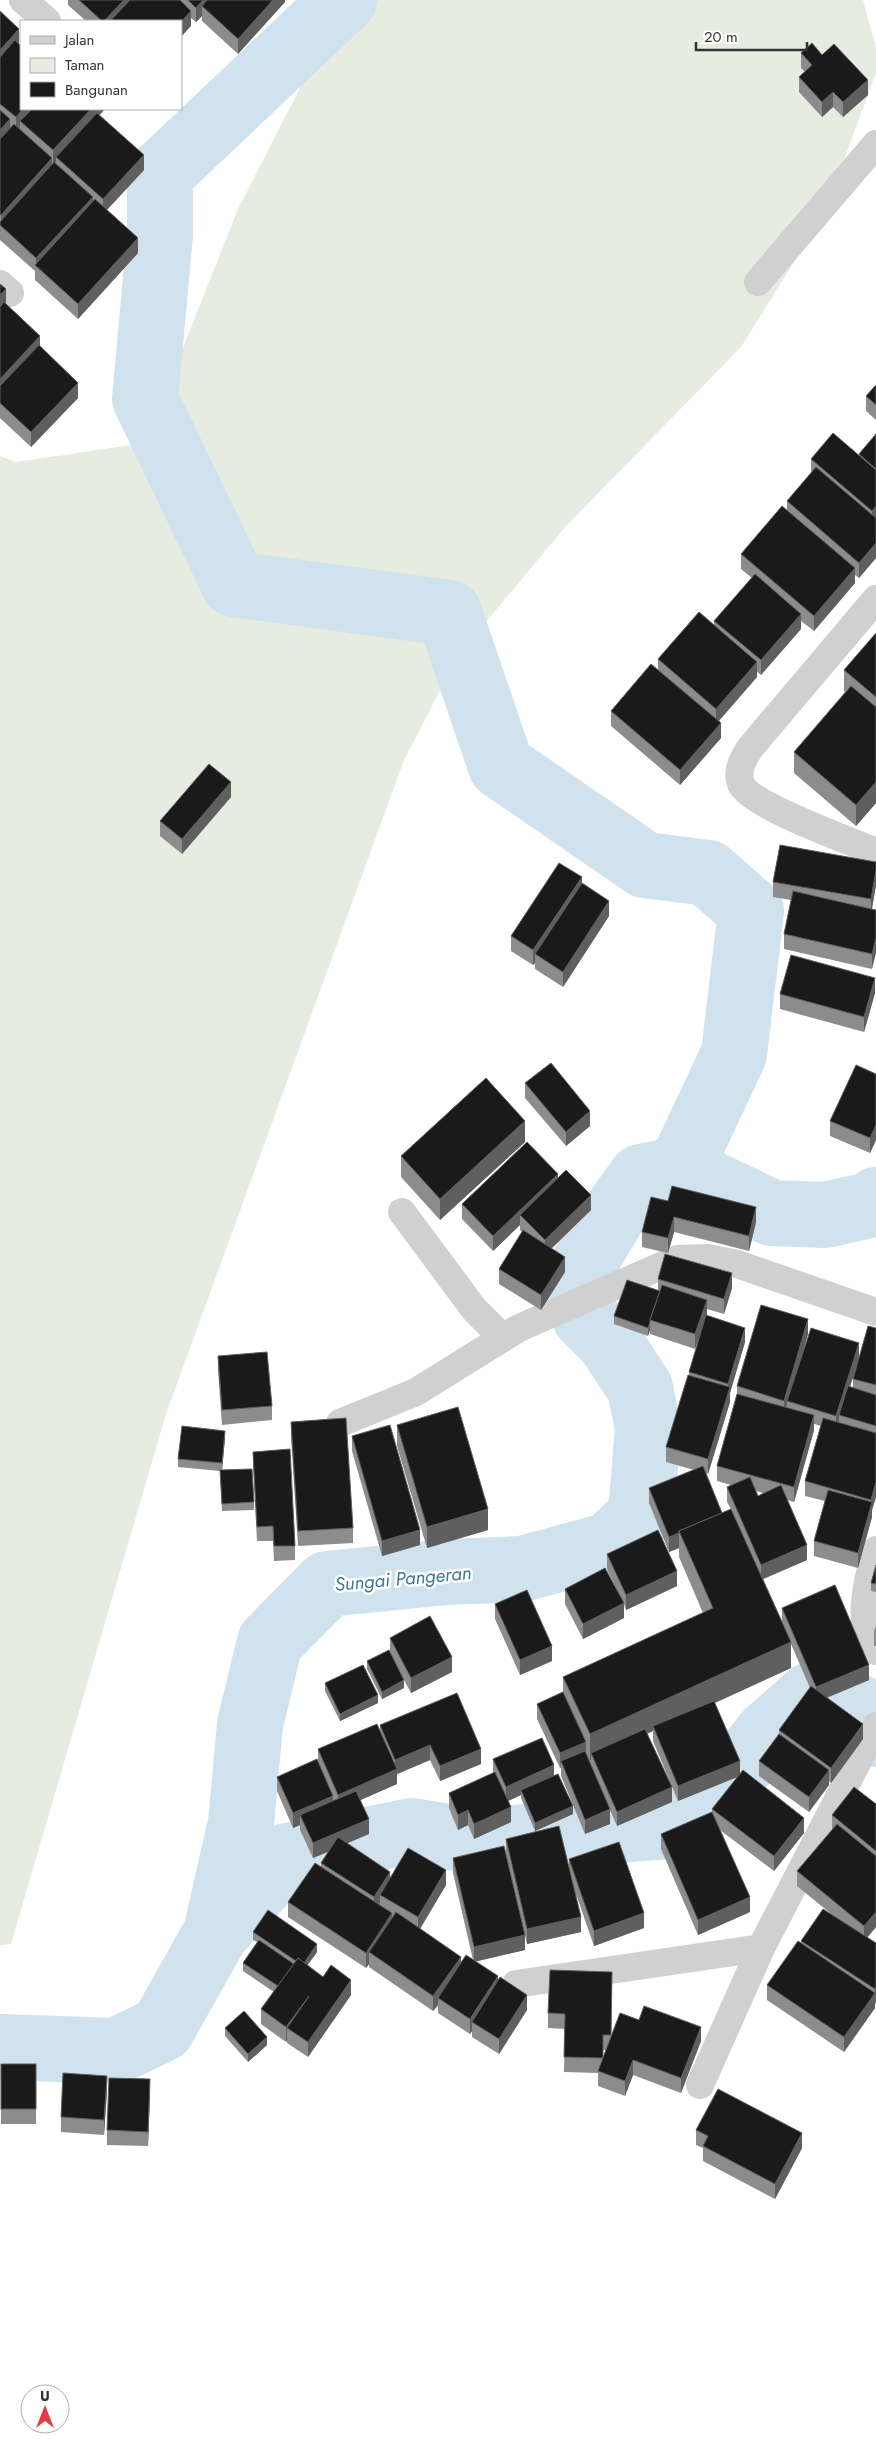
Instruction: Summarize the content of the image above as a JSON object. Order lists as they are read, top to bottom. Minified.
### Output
{"water":["Sungai Pangeran"],"legend":["Jalan","Taman","Bangunan"],"scale_bar":"20 m","north":"top"}
